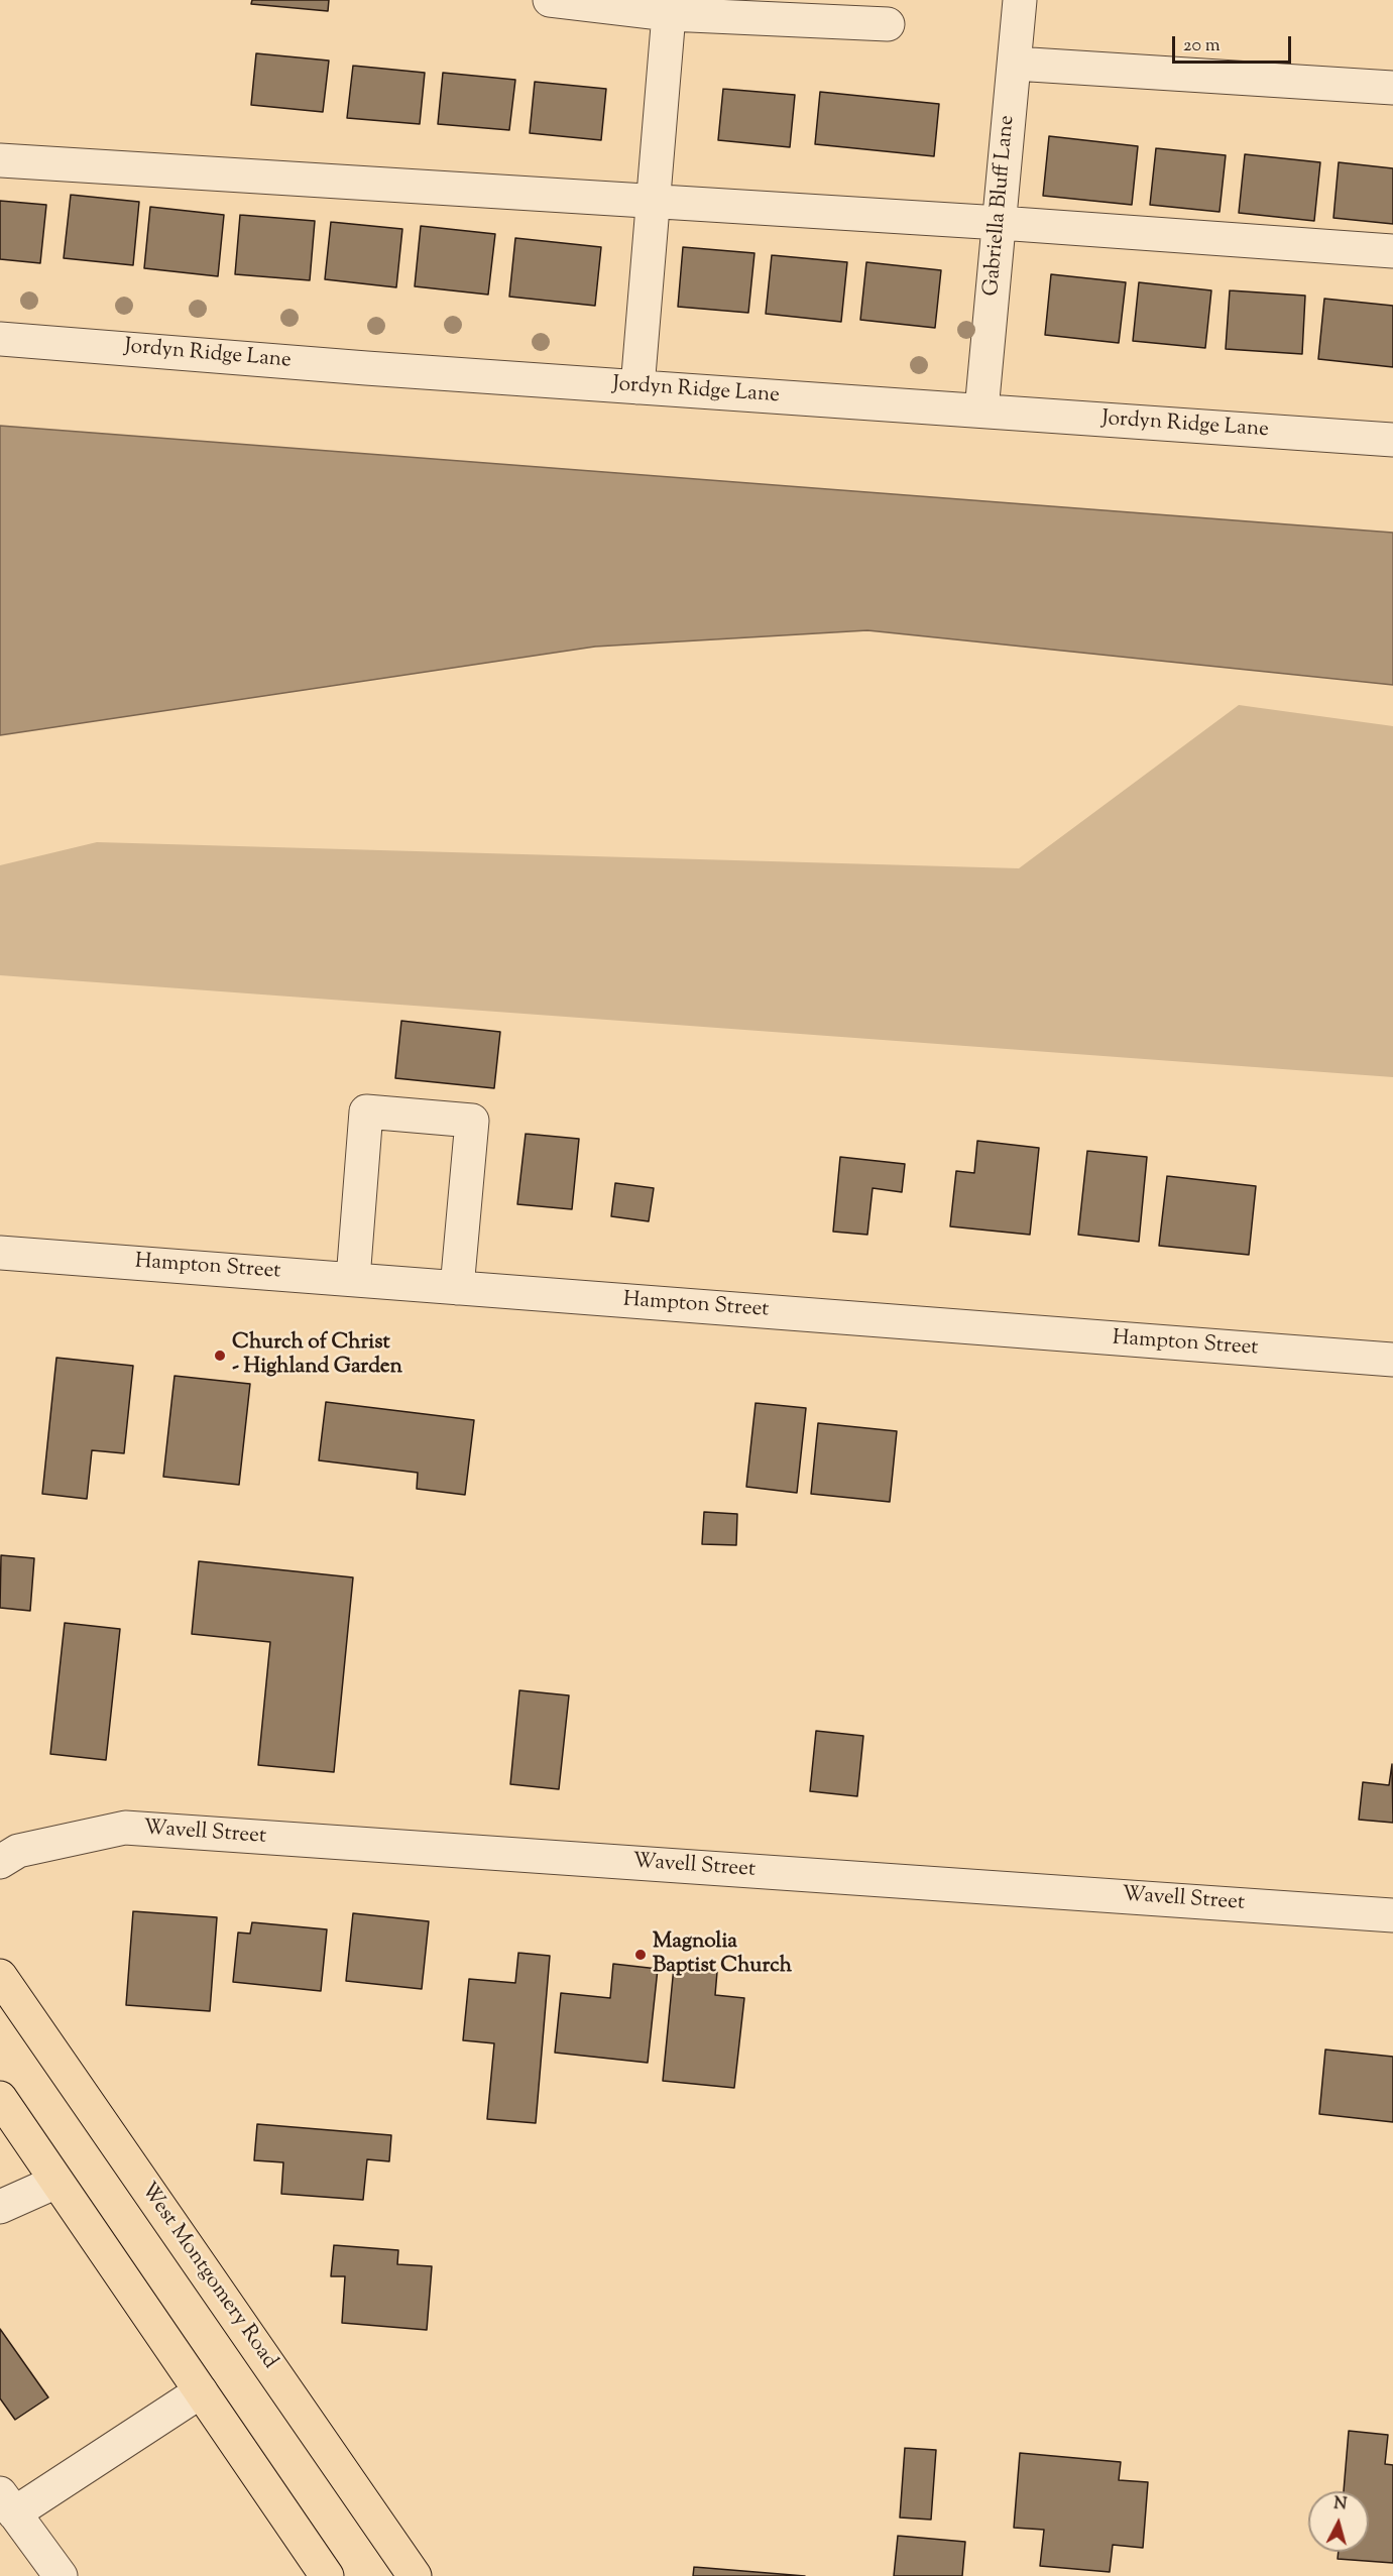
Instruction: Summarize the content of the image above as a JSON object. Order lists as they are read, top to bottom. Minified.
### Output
{"streets":{"main road":["West Montgomery Road"],"street":["Gabriella Bluff Lane","Jordyn Ridge Lane","Hampton Street","Wavell Street"]},"crossings":[["Gabriella Bluff Lane","Jordyn Ridge Lane"]],"places":["Church of Christ - Highland Garden","Magnolia Baptist Church"],"scale_bar":"20 m","north":"top"}
